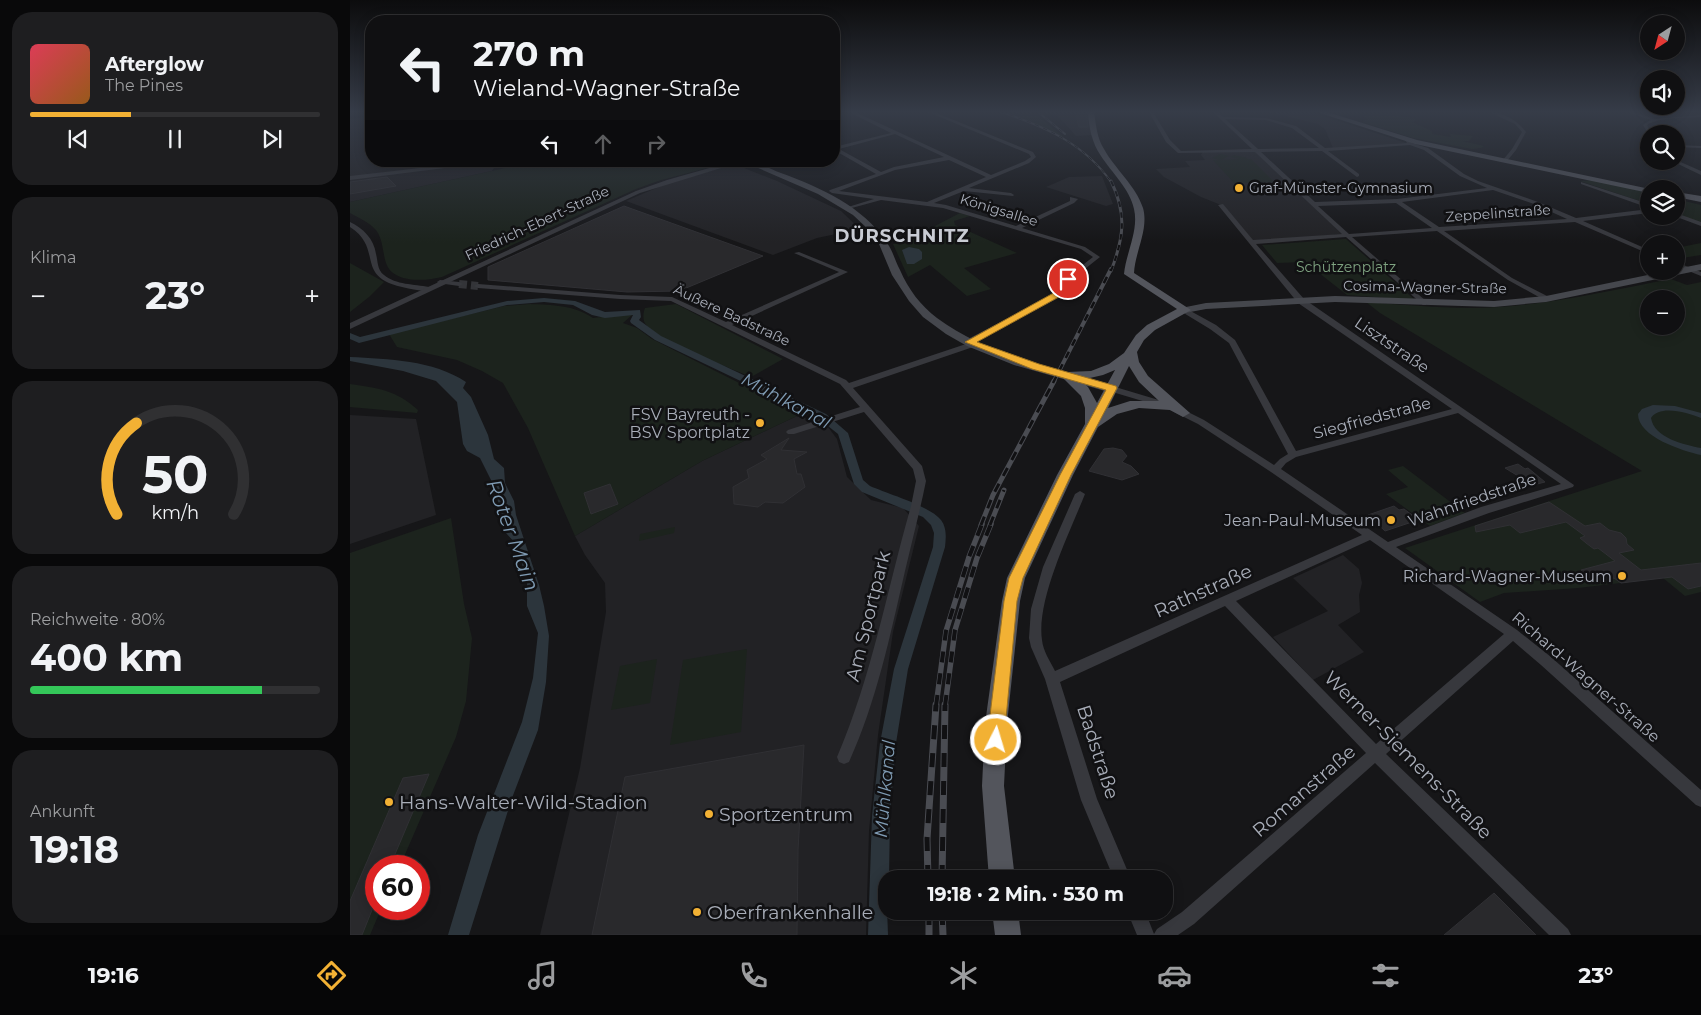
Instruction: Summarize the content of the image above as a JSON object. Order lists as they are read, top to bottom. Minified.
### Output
{"streets":{"main road":["Cosima-Wagner-Straße"],"street":["Königsallee","Zeppelinstraße","Friedrich-Ebert-Straße","Äußere Badstraße","Lisztstraße","Siegfriedstraße","Wahnfriedstraße","Rathstraße","Am Sportpark","Richard-Wagner-Straße","Badstraße","Werner-Siemens-Straße","Romanstraße"]},"crossings":[["Cosima-Wagner-Straße","Lisztstraße"],["Äußere Badstraße","Am Sportpark"],["Lisztstraße","Siegfriedstraße"],["Lisztstraße","Wahnfriedstraße"],["Wahnfriedstraße","Richard-Wagner-Straße"],["Rathstraße","Richard-Wagner-Straße"],["Rathstraße","Badstraße"],["Rathstraße","Werner-Siemens-Straße"],["Richard-Wagner-Straße","Romanstraße"],["Werner-Siemens-Straße","Romanstraße"]],"districts":["DÜRSCHNITZ"],"water":["Mühlkanal","Roter Main"],"parks":["Schützenplatz"],"places":["Graf-Münster-Gymnasium","FSV Bayreuth - BSV Sportplatz","Jean-Paul-Museum","Richard-Wagner-Museum","Hans-Walter-Wild-Stadion","Sportzentrum","Oberfrankenhalle"],"north":"bottom left","page":{"map_buttons":["+","−"],"turn":["270 m","Wieland-Wagner-Straße"],"song":["Afterglow","The Pines"],"tile":["Klima",["Reichweite · 80%","400 km"],["Ankunft","19:18"]],"heat":["−","23°","+"],"limit":"60","trip":"19:18 · 2 Min. · 530 m","tabs":["19:16","23°"],"gauge":["50","km/h"]}}
